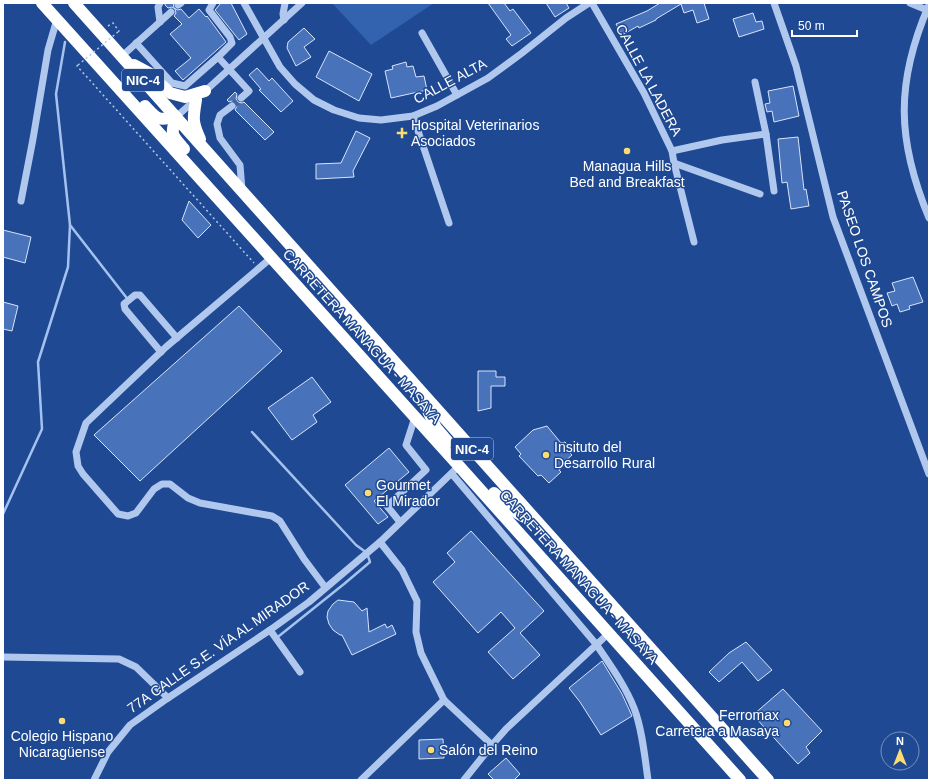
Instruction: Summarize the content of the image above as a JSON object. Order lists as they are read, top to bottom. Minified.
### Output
{"streets":{"highway":["NIC-4","CARRETERA MANAGUA - MASAYA"],"street":["CALLE LA LADERA","CALLE ALTA","PASEO LOS CAMPOS","77A CALLE S.E. VÍA AL MIRADOR"]},"crossings":[["CARRETERA MANAGUA - MASAYA","77A CALLE S.E. VÍA AL MIRADOR"]],"places":{"health":["Hospital Veterinarios Asociados"],"other":["Managua Hills Bed and Breakfast","Insituto del Desarrollo Rural","Gourmet El Mirador","Colegio Hispano Nicaragüense","Ferromax Carretera a Masaya","Salón del Reino"]},"scale_bar":"50 m","north":"top"}
